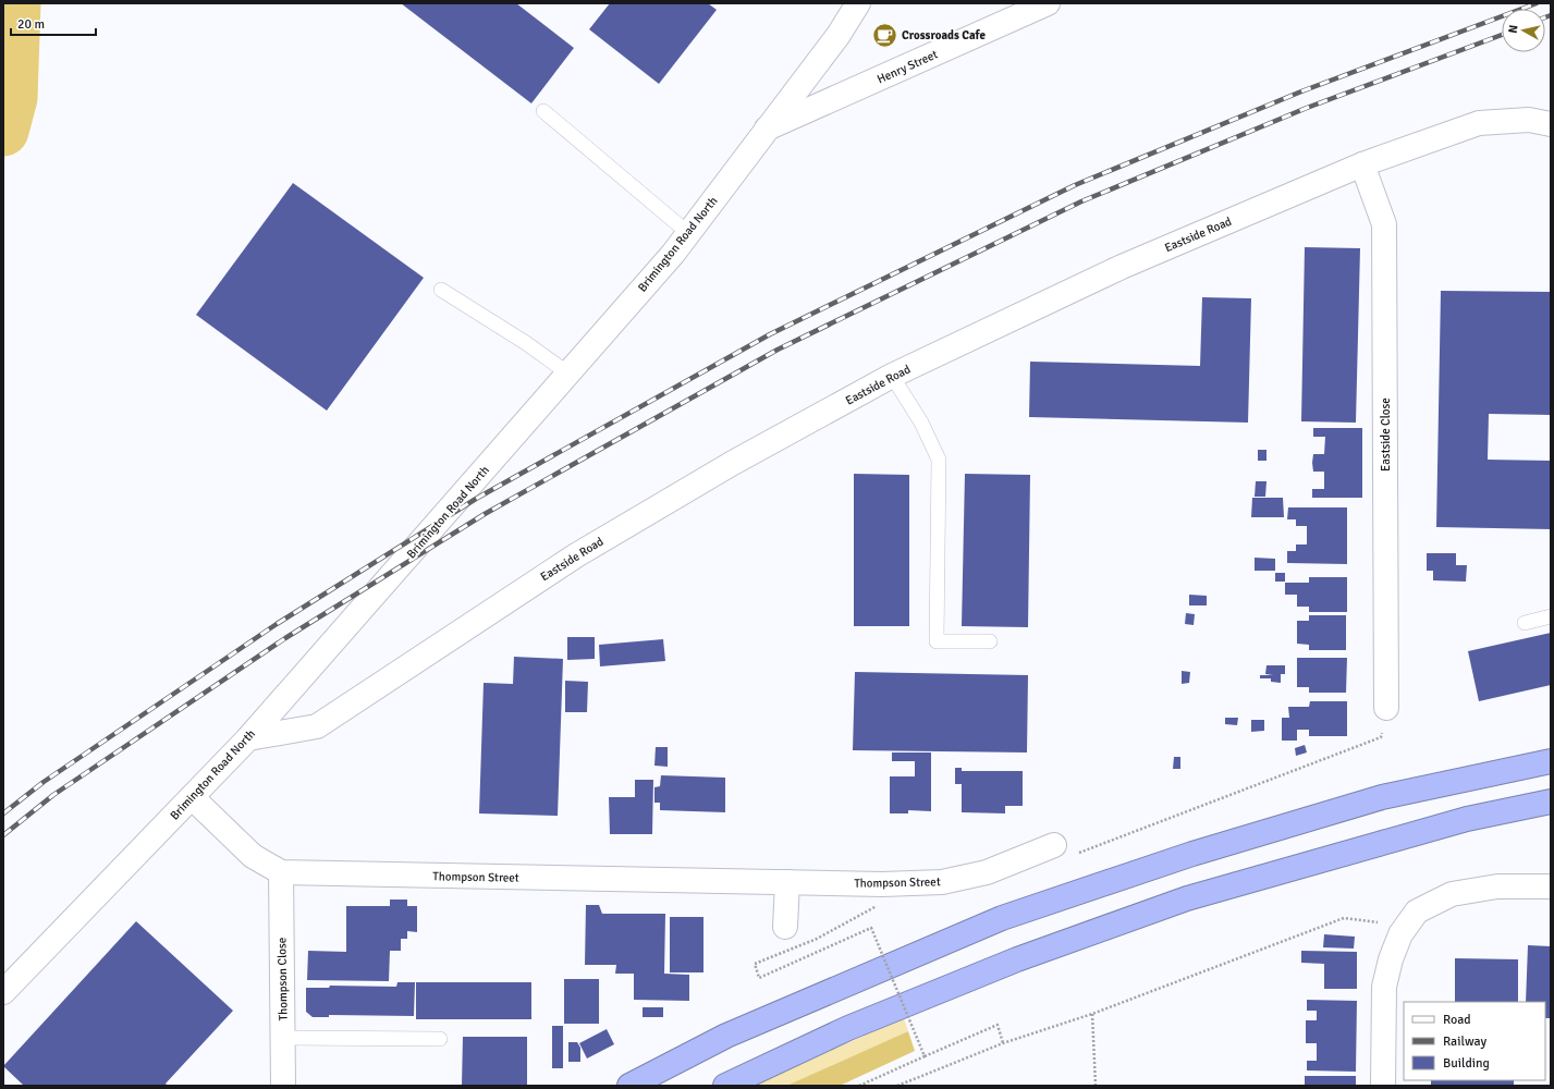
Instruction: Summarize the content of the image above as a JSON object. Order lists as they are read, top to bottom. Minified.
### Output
{"streets":{"street":["Henry Street","Eastside Road","Brimington Road North","Eastside Close","Thompson Street","Thompson Close"]},"crossings":[["Henry Street","Brimington Road North"],["Eastside Road","Brimington Road North"],["Eastside Road","Eastside Close"],["Brimington Road North","Thompson Street"],["Thompson Street","Thompson Close"]],"places":{"cafe":["Crossroads Cafe"]},"legend":["Road","Railway","Building"],"scale_bar":"20 m","north":"left"}
